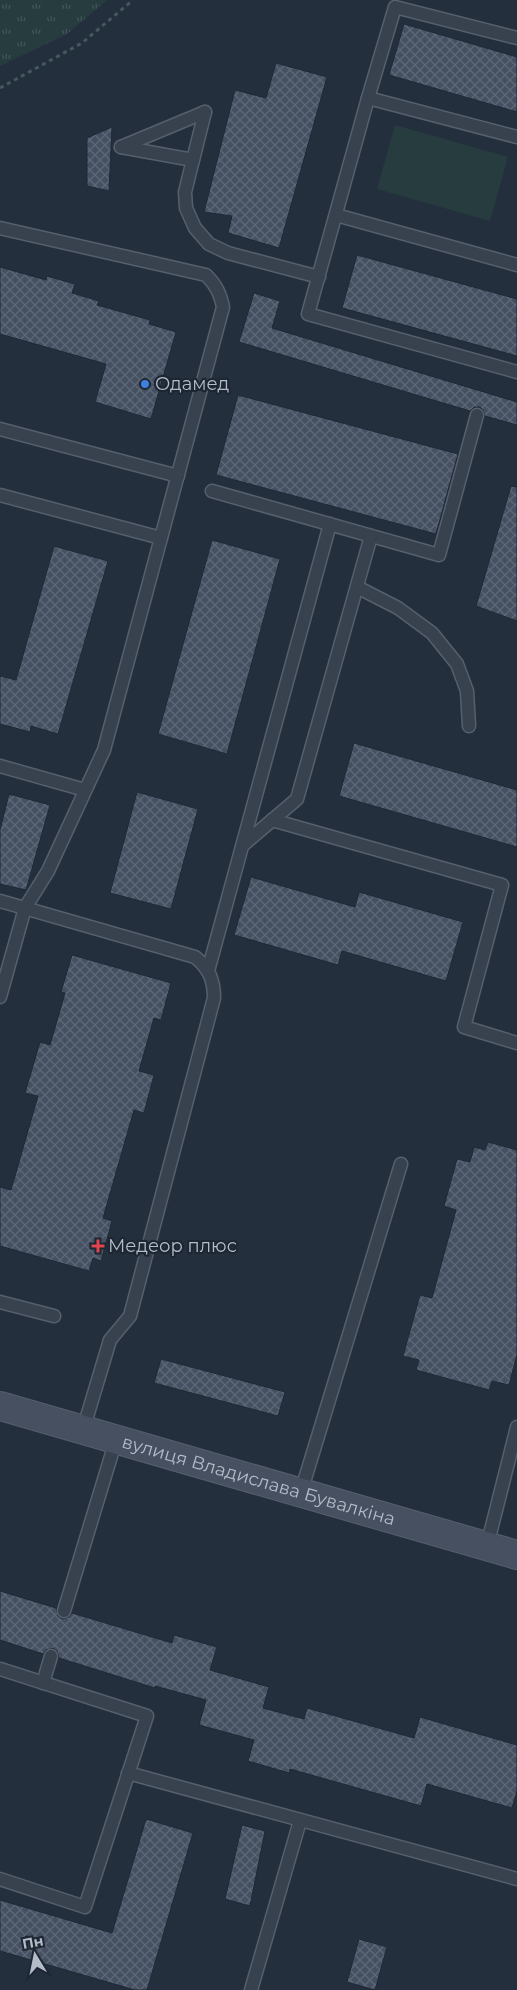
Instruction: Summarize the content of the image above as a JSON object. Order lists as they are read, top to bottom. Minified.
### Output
{"streets":{"street":["вулиця Владислава Бувалкіна"]},"places":{"other":["Одамед"],"health":["Медеор плюс"]},"north":"top"}
